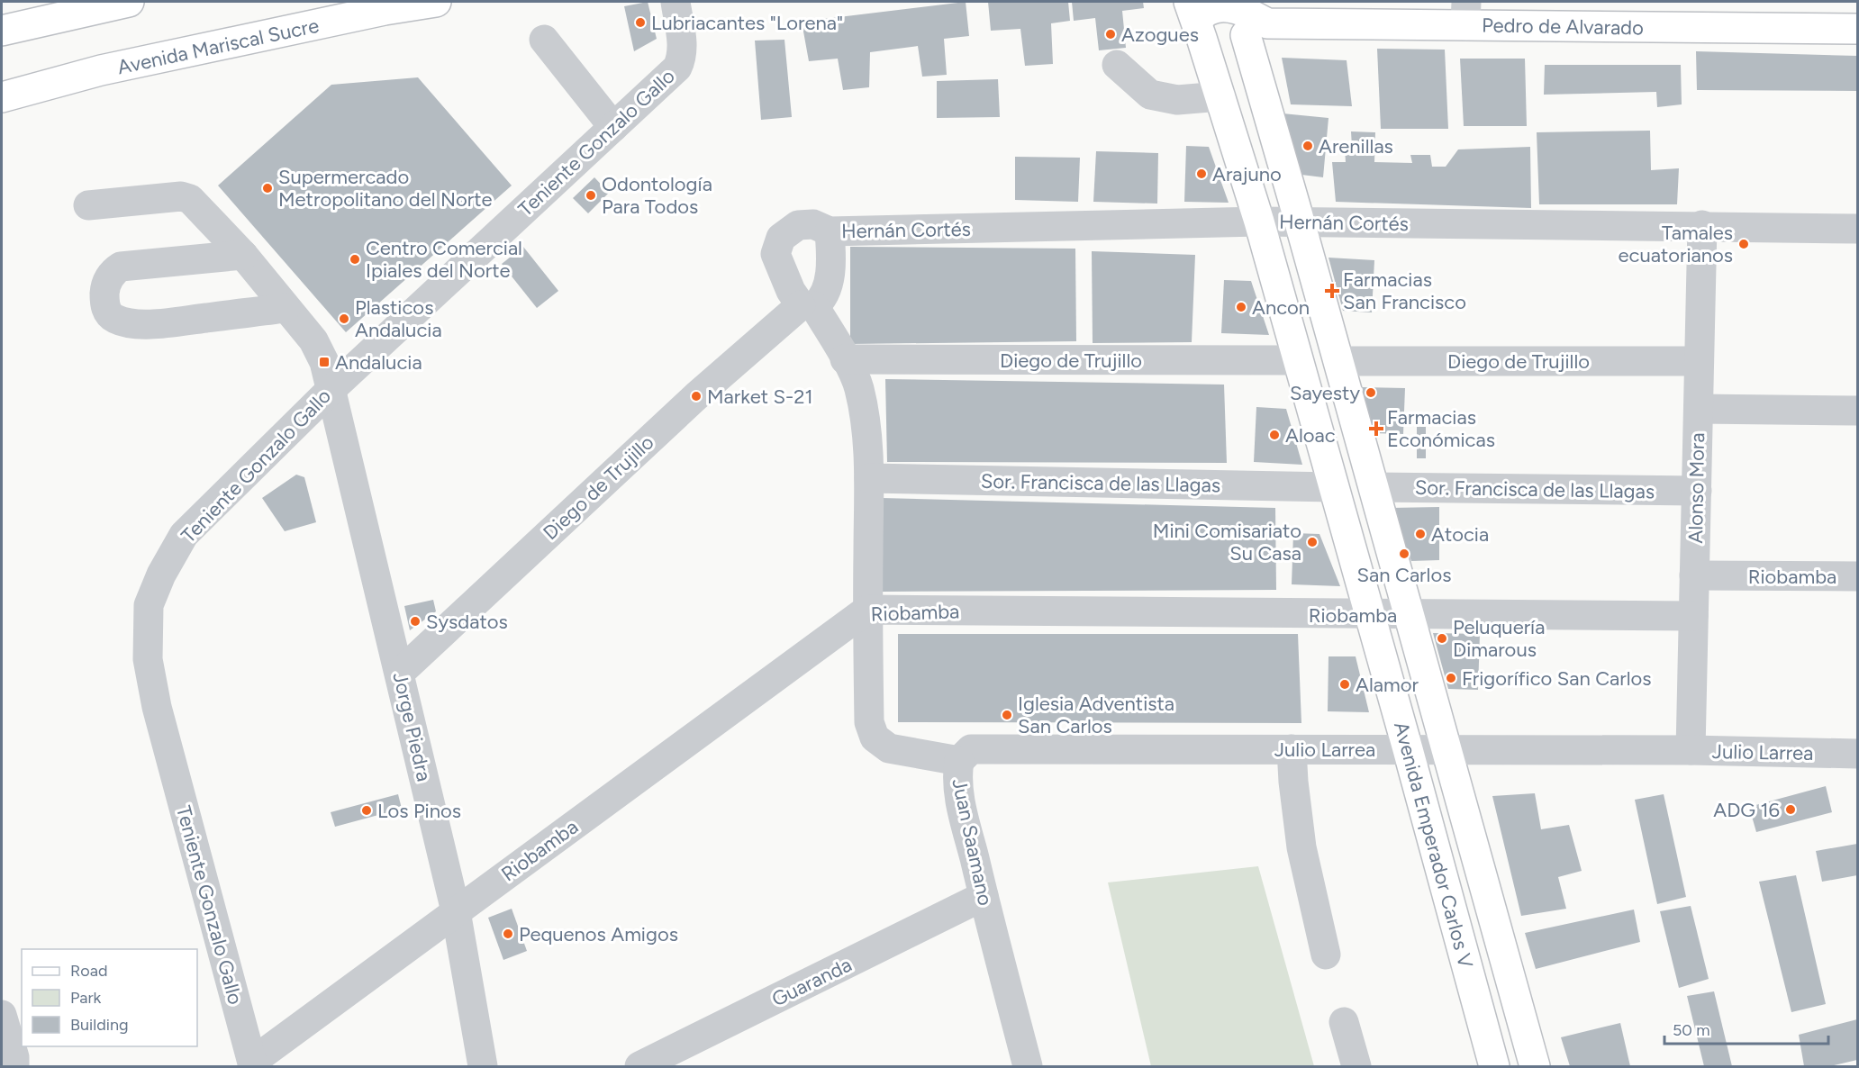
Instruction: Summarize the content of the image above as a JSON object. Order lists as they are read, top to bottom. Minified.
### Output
{"streets":{"main road":["Pedro de Alvarado","Avenida Mariscal Sucre","Avenida Emperador Carlos V"],"street":["Teniente Gonzalo Gallo","Hernán Cortés","Diego de Trujillo","Sor. Francisca de las Llagas","Alonso Mora","Riobamba","Jorge Piedra","Julio Larrea","Juan Saamano","Guaranda"]},"crossings":[["Pedro de Alvarado","Avenida Emperador Carlos V"],["Teniente Gonzalo Gallo","Riobamba"],["Teniente Gonzalo Gallo","Jorge Piedra"],["Hernán Cortés","Diego de Trujillo"],["Hernán Cortés","Alonso Mora"],["Hernán Cortés","Juan Saamano"],["Hernán Cortés","Avenida Emperador Carlos V"],["Diego de Trujillo","Alonso Mora"],["Diego de Trujillo","Jorge Piedra"],["Diego de Trujillo","Juan Saamano"],["Diego de Trujillo","Avenida Emperador Carlos V"],["Sor. Francisca de las Llagas","Alonso Mora"],["Sor. Francisca de las Llagas","Juan Saamano"],["Sor. Francisca de las Llagas","Avenida Emperador Carlos V"],["Alonso Mora","Riobamba"],["Alonso Mora","Julio Larrea"],["Riobamba","Jorge Piedra"],["Riobamba","Juan Saamano"],["Riobamba","Avenida Emperador Carlos V"],["Julio Larrea","Juan Saamano"],["Julio Larrea","Avenida Emperador Carlos V"],["Juan Saamano","Guaranda"]],"places":{"other":["Lubriacantes \"Lorena\"","Azogues","Arenillas","Arajuno","Supermercado Metropolitano del Norte","Odontología Para Todos","Tamales ecuatorianos","Centro Comercial Ipiales del Norte","Ancon","Plasticos Andalucia","Sayesty","Market S-21","Aloac","Atocia","Mini Comisariato Su Casa","San Carlos","Sysdatos","Peluquería Dimarous","Frigorífico San Carlos","Alamor","Iglesia Adventista San Carlos","ADG 16","Los Pinos","Pequenos Amigos"],"health":["Farmacias San Francisco","Farmacias Económicas"],"transit":["Andalucia"]},"legend":["Road","Park","Building"],"scale_bar":"50 m"}
